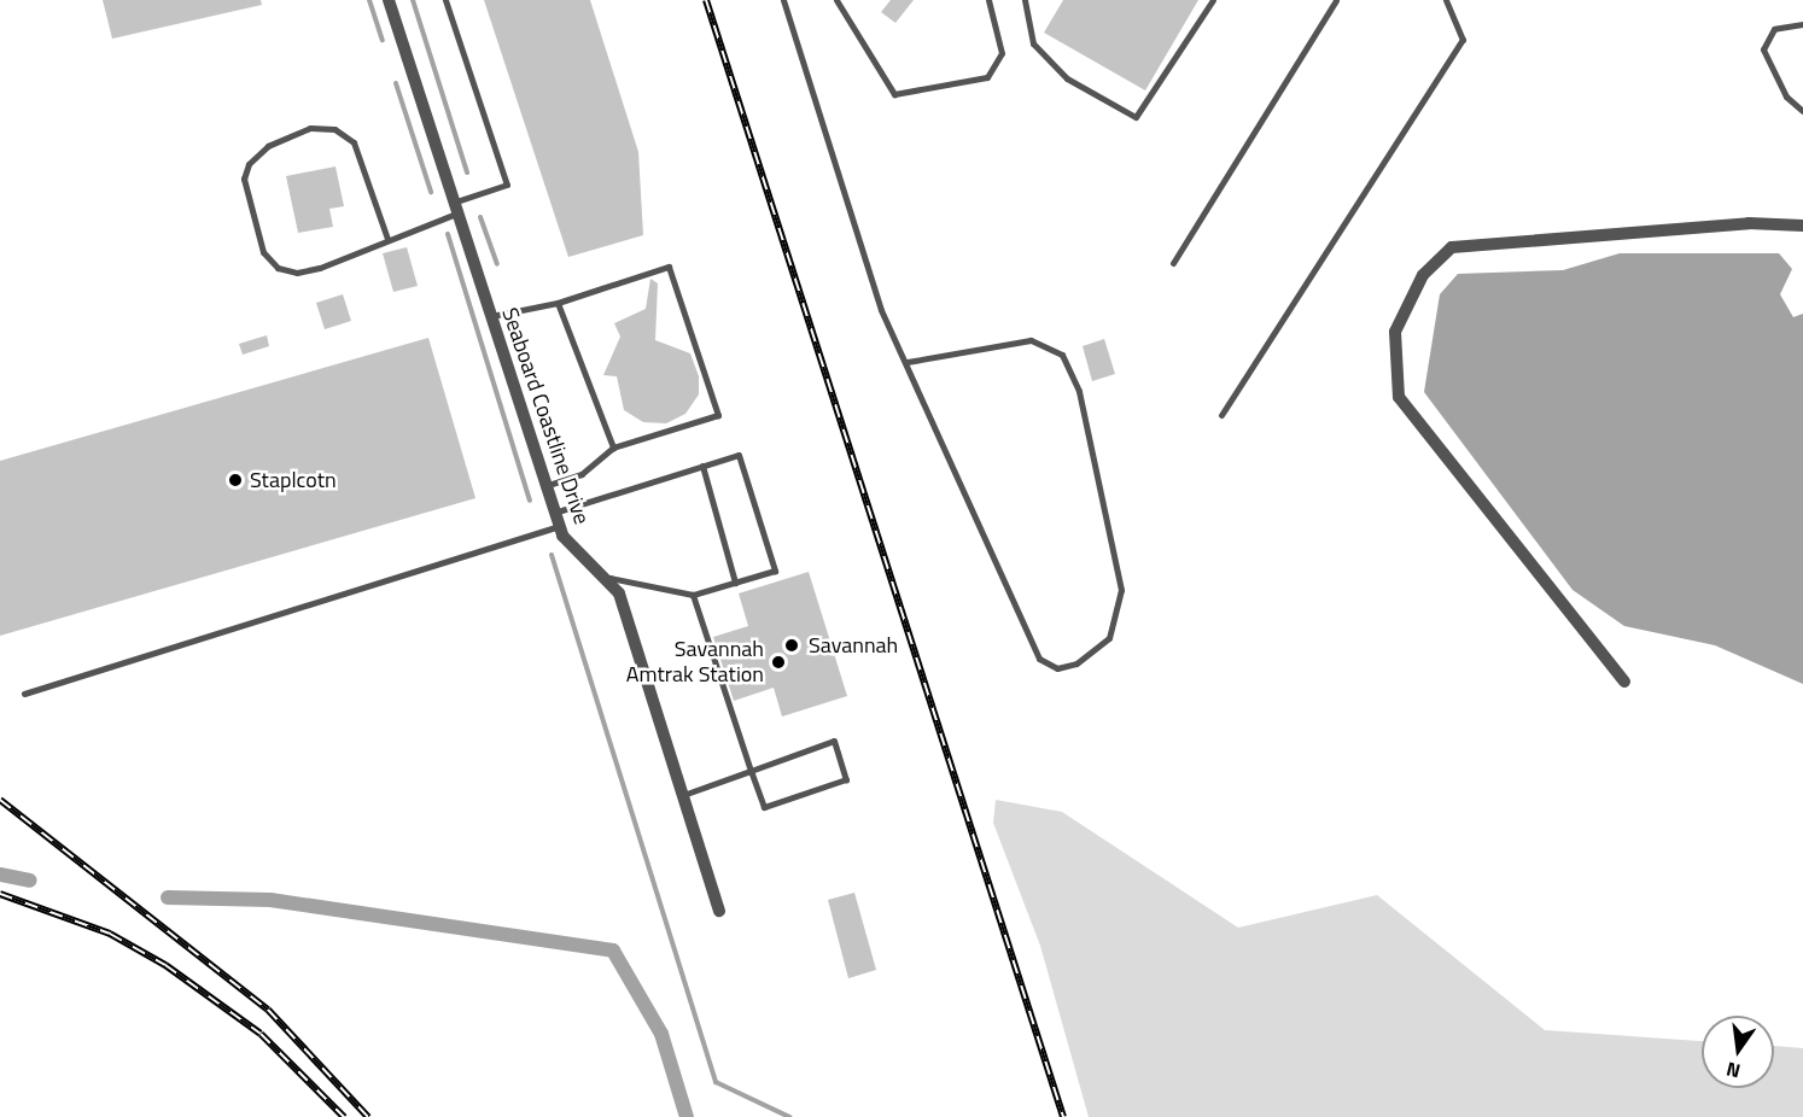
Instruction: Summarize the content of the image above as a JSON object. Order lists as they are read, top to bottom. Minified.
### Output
{"streets":{"street":["Seaboard Coastline Drive"]},"places":["Staplcotn","Savannah","Savannah Amtrak Station"],"north":"bottom"}
